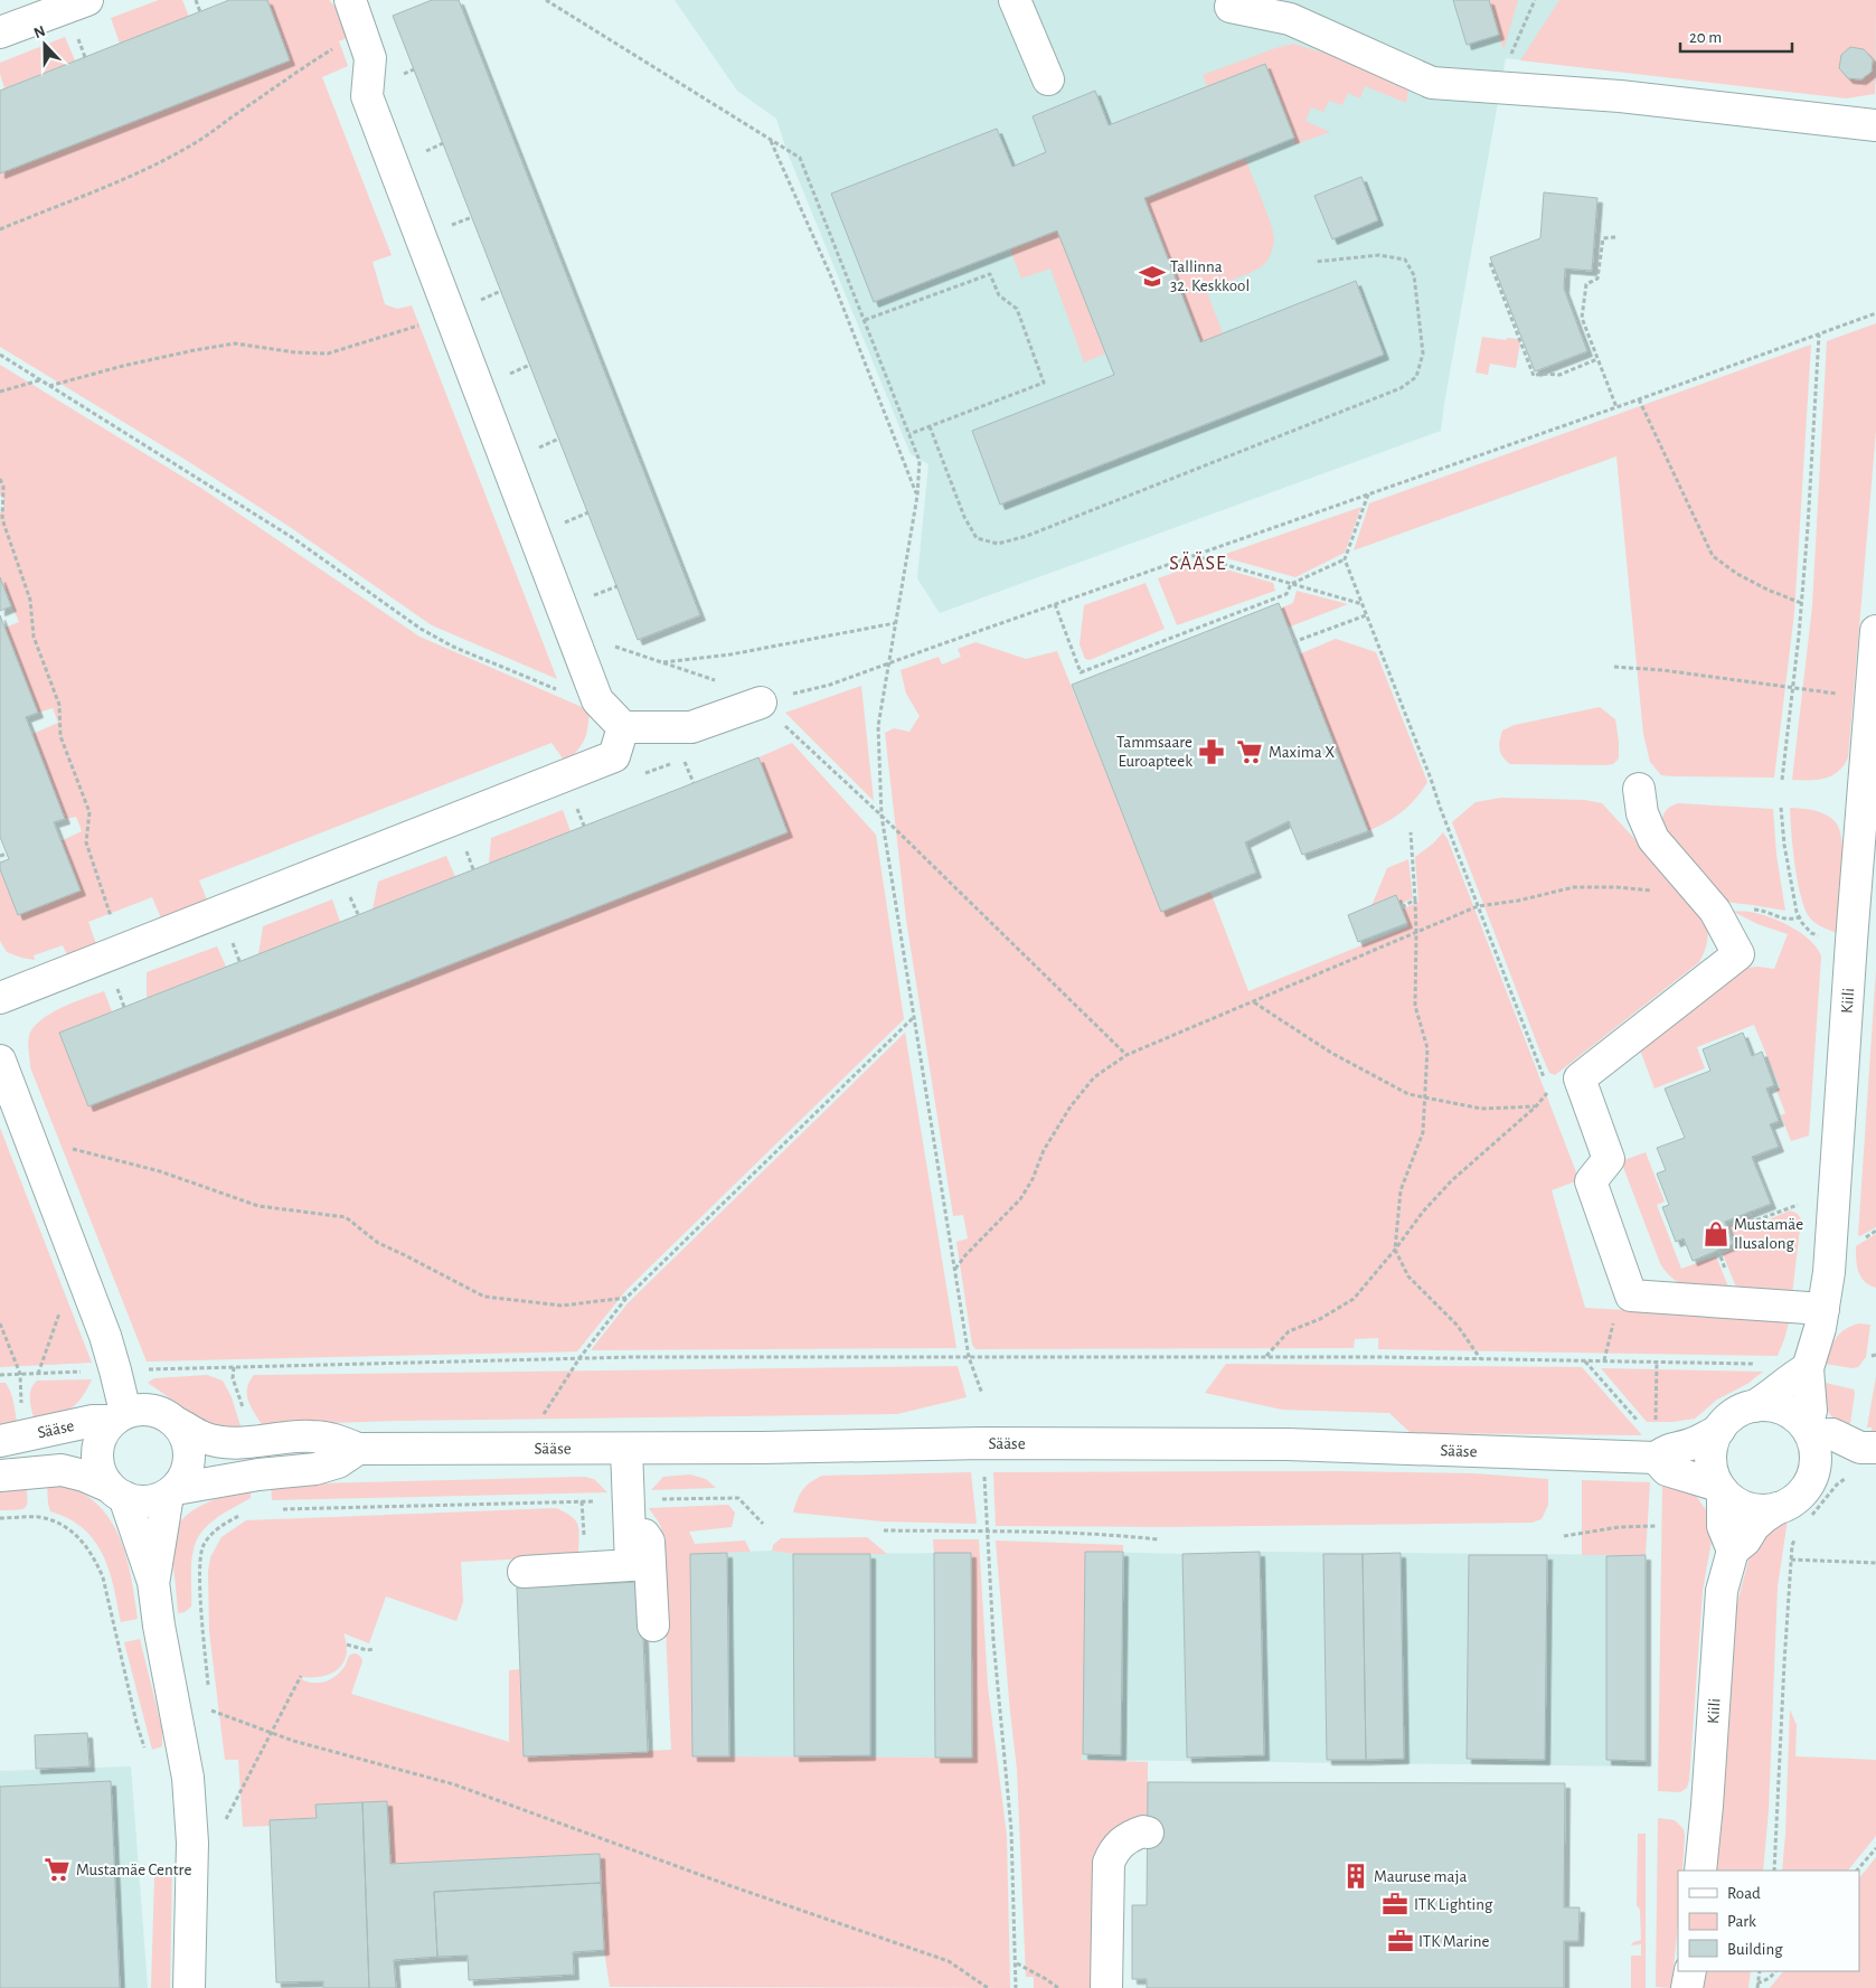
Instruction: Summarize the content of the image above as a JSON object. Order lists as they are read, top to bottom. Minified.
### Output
{"streets":{"street":["Kiili","Sääse"]},"districts":["SÄÄSE"],"places":{"school or university":["Tallinna 32. Keskkool"],"pharmacy":["Tammsaare Euroapteek"],"supermarket":["Maxima X","Mustamäe Centre"],"shop":["Mustamäe Ilusalong"],"building":["Mauruse maja"],"office":["ITK Lighting","ITK Marine"]},"legend":["Road","Park","Building"],"scale_bar":"20 m","north":"top"}
